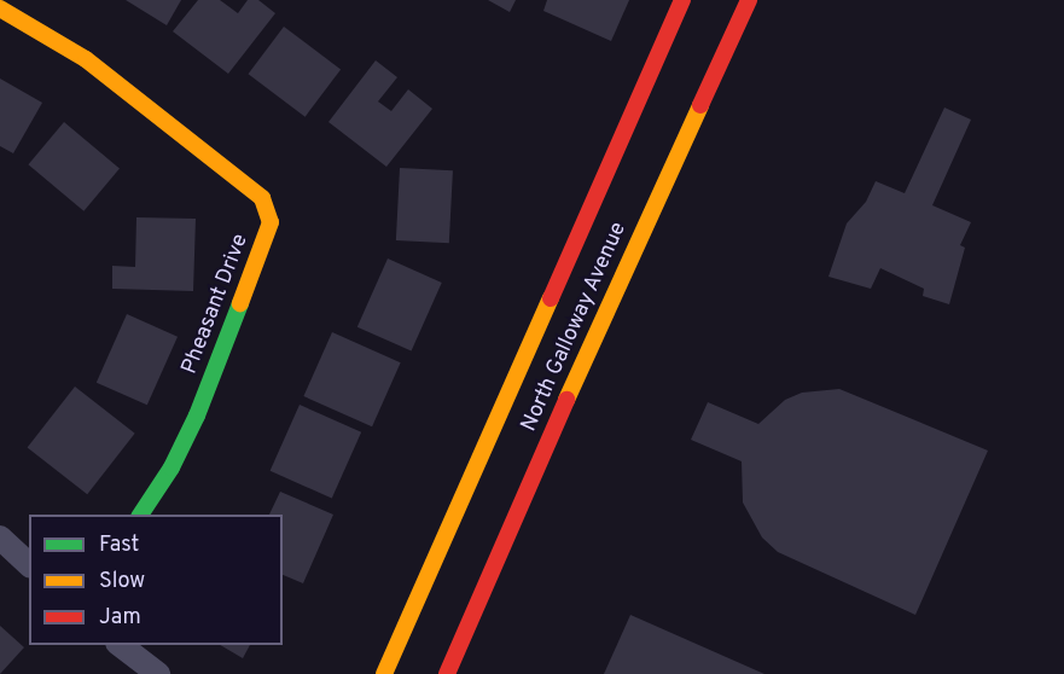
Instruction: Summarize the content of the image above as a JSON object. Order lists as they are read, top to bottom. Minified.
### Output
{"streets":{"main road":["Pheasant Drive","North Galloway Avenue"]},"legend":["Fast","Slow","Jam"]}
